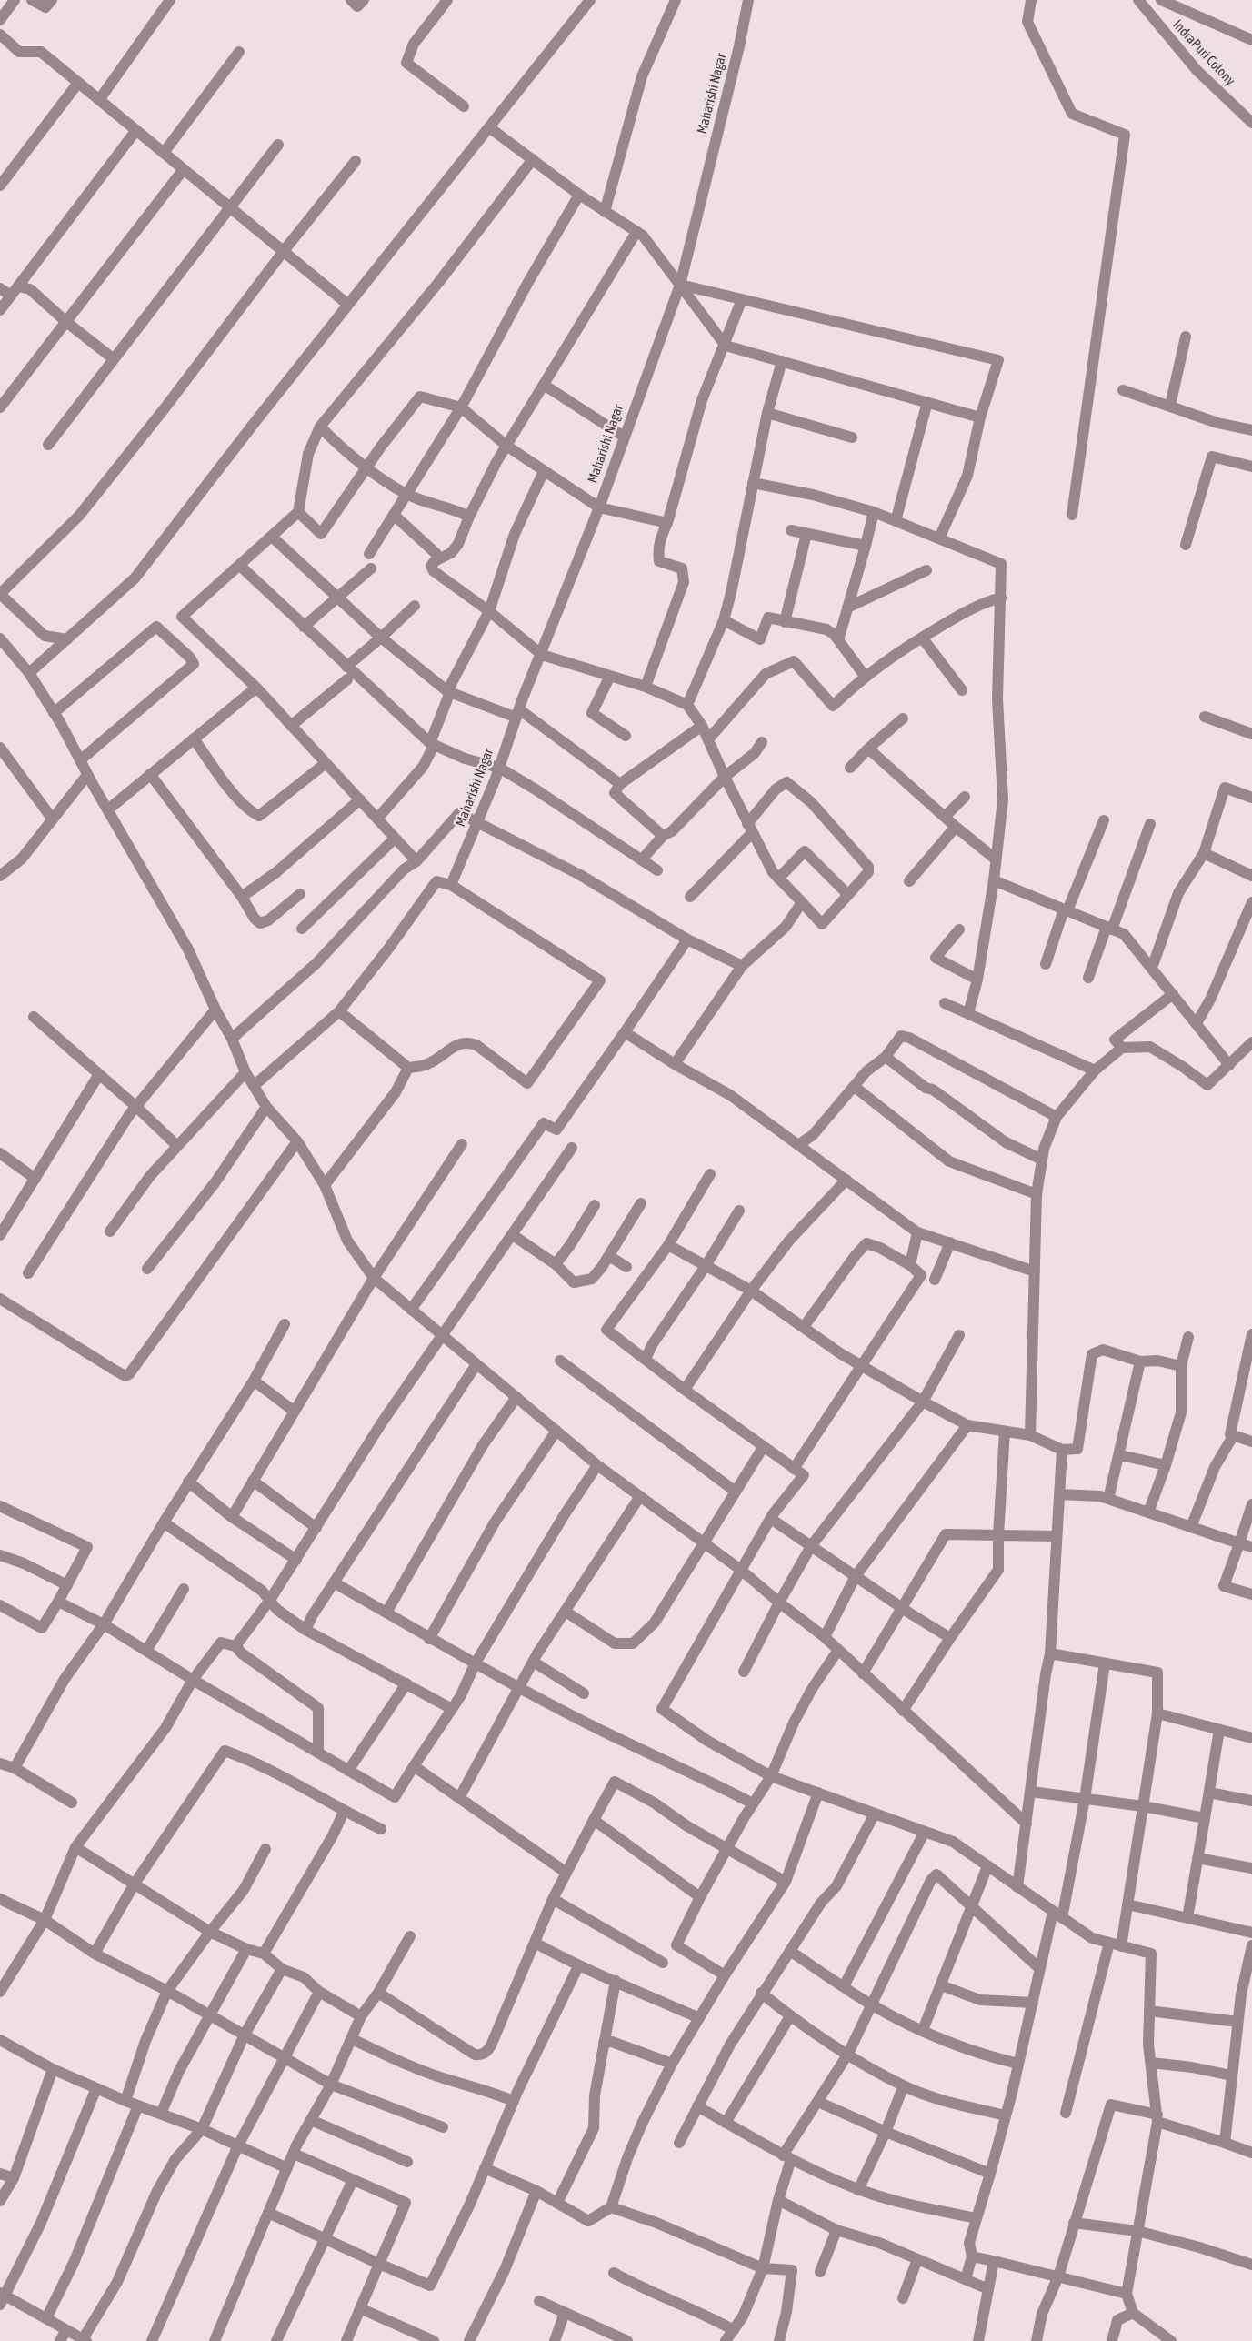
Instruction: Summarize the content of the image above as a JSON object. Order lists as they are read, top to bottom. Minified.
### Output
{"streets":{"street":["IndraPuri Colony","Maharishi Nagar"]}}
